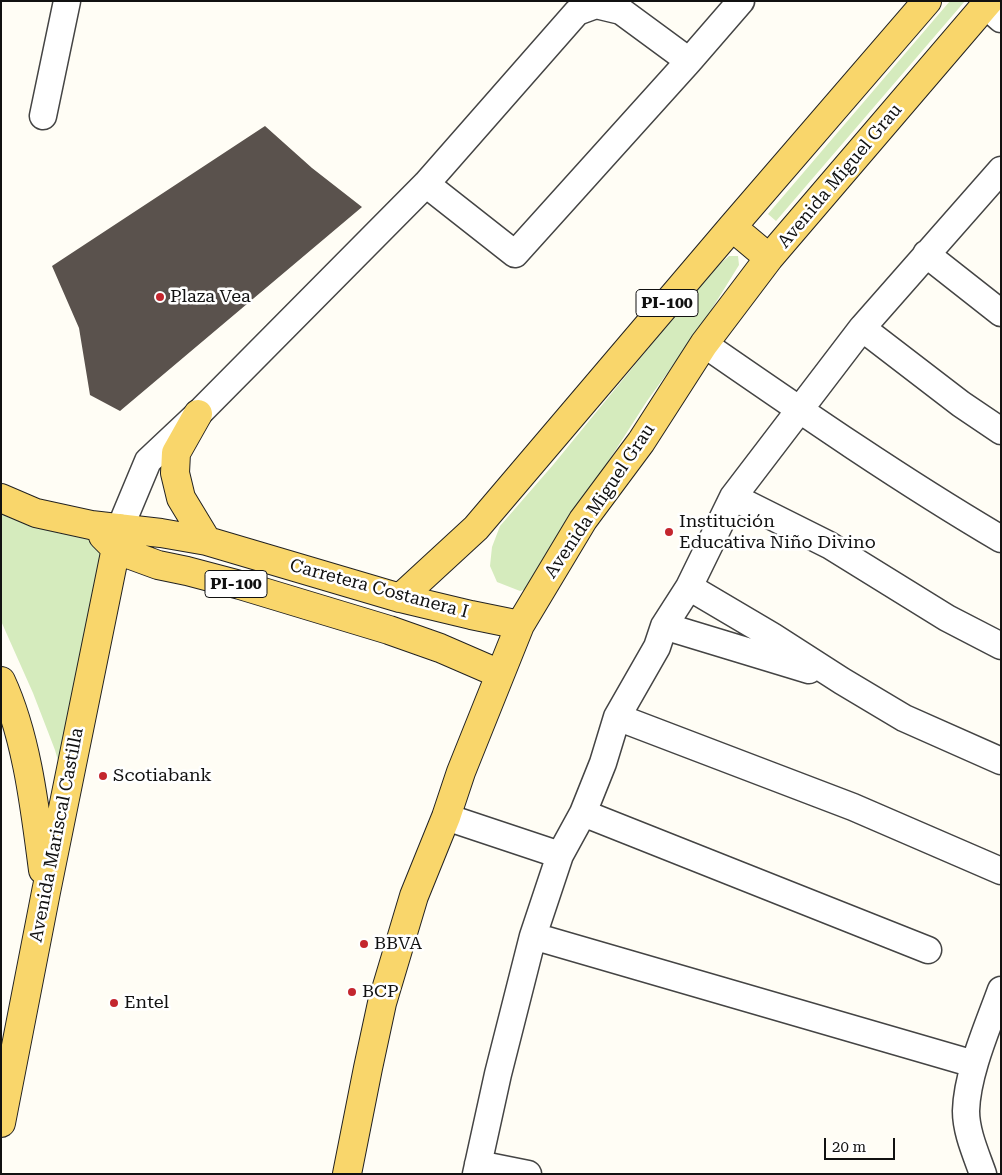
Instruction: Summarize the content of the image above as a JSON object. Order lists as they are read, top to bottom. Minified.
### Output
{"streets":{"main road":["Avenida Miguel Grau","PI-100","Carretera Costanera I","Avenida Mariscal Castilla"]},"crossings":[["Avenida Miguel Grau","Carretera Costanera I"],["PI-100","Carretera Costanera I"],["Carretera Costanera I","Avenida Mariscal Castilla"]],"places":["Plaza Vea","Institución Educativa Niño Divino","Scotiabank","BBVA","BCP","Entel"],"scale_bar":"20 m"}
